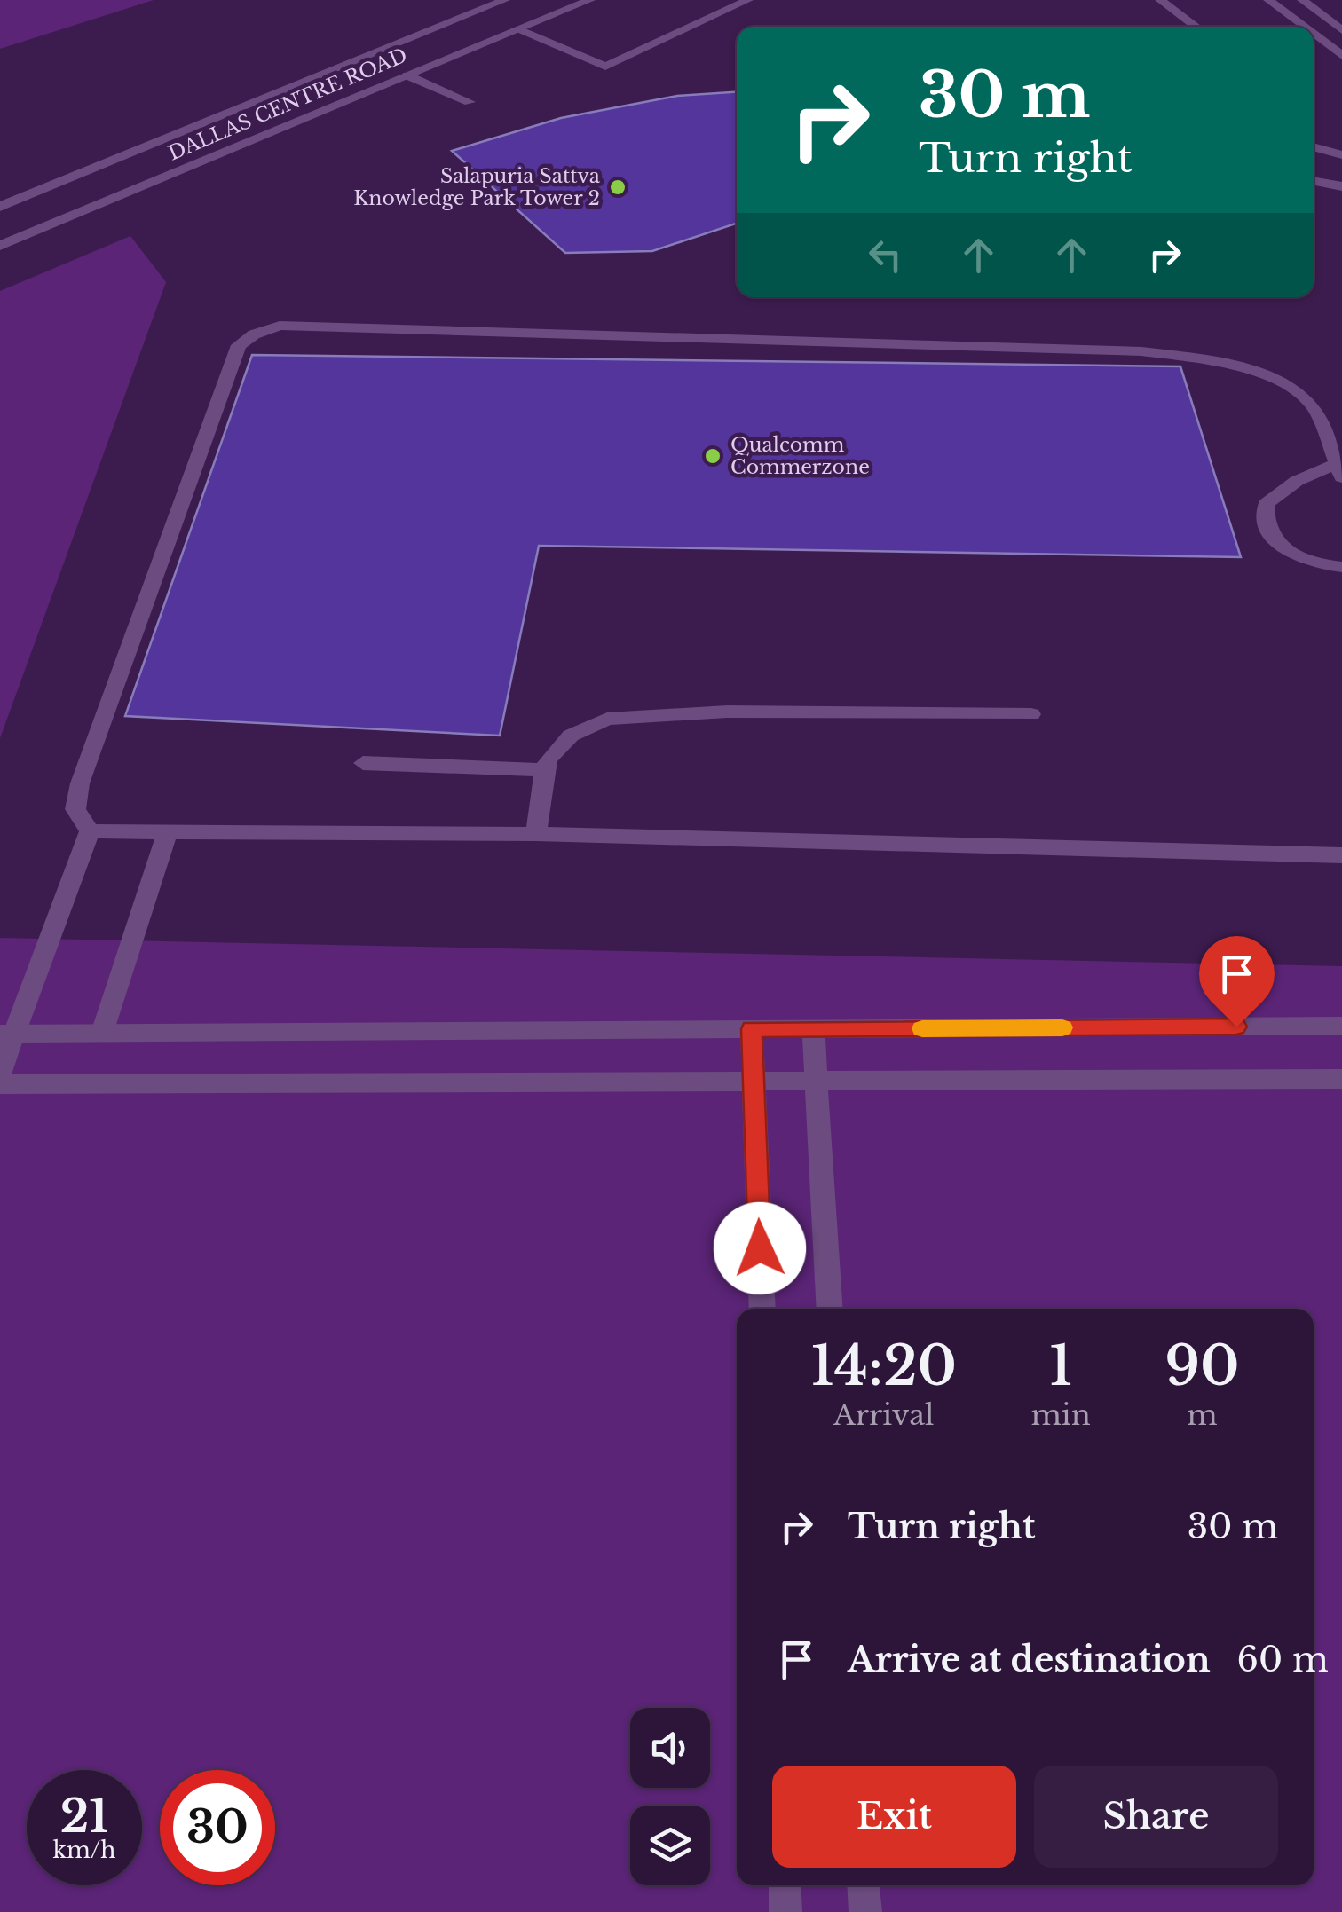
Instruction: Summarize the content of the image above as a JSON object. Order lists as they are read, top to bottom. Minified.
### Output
{"streets":{"street":["DALLAS CENTRE ROAD"]},"places":["Salapuria Sattva Knowledge Park Tower 2","Qualcomm Commerzone"],"page":{"turn":["30 m","Turn right"],"eta":["14:20","Arrival","1","min","90","m"],"list":[{"name":"Turn right","value":"30 m"},{"name":"Arrive at destination","value":"60 m"}],"buttons":["Exit","Share"],"speed":"21 km/h","limit":"30"}}
